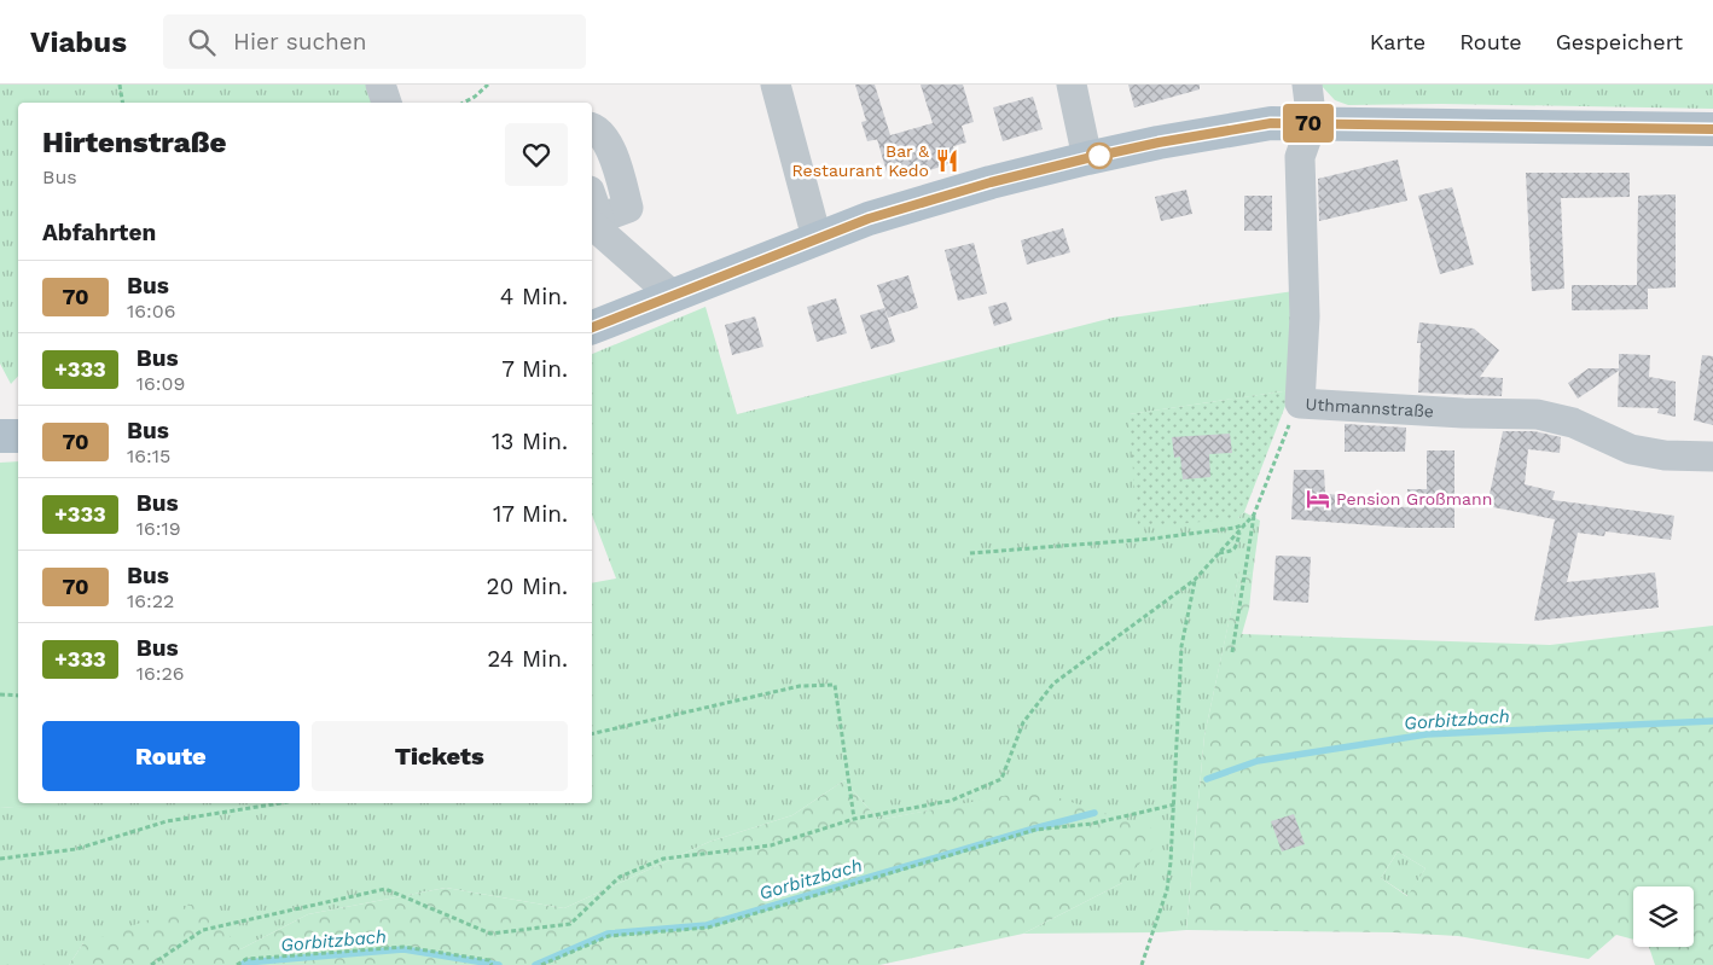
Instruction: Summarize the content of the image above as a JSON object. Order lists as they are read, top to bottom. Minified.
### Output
{"streets":{"street":["Uthmannstraße"]},"water":["Gorbitzbach"],"places":{"restaurant":["Bar & Restaurant Kedo"],"hotel":["Pension Großmann"]},"lines":["bus line 70"],"page":{"header":"Viabus","search":"Hier suchen","nav":["Karte","Route","Gespeichert"],"on_map":"70","heading":[["Hirtenstraße","Bus"],"Abfahrten"],"list":[{"mark":"70","name":"Bus","note":"16:06","value":"4 Min."},{"mark":"+333","name":"Bus","note":"16:09","value":"7 Min."},{"mark":"70","name":"Bus","note":"16:15","value":"13 Min."},{"mark":"+333","name":"Bus","note":"16:19","value":"17 Min."},{"mark":"70","name":"Bus","note":"16:22","value":"20 Min."},{"mark":"+333","name":"Bus","note":"16:26","value":"24 Min."}],"buttons":["Route","Tickets"]}}
